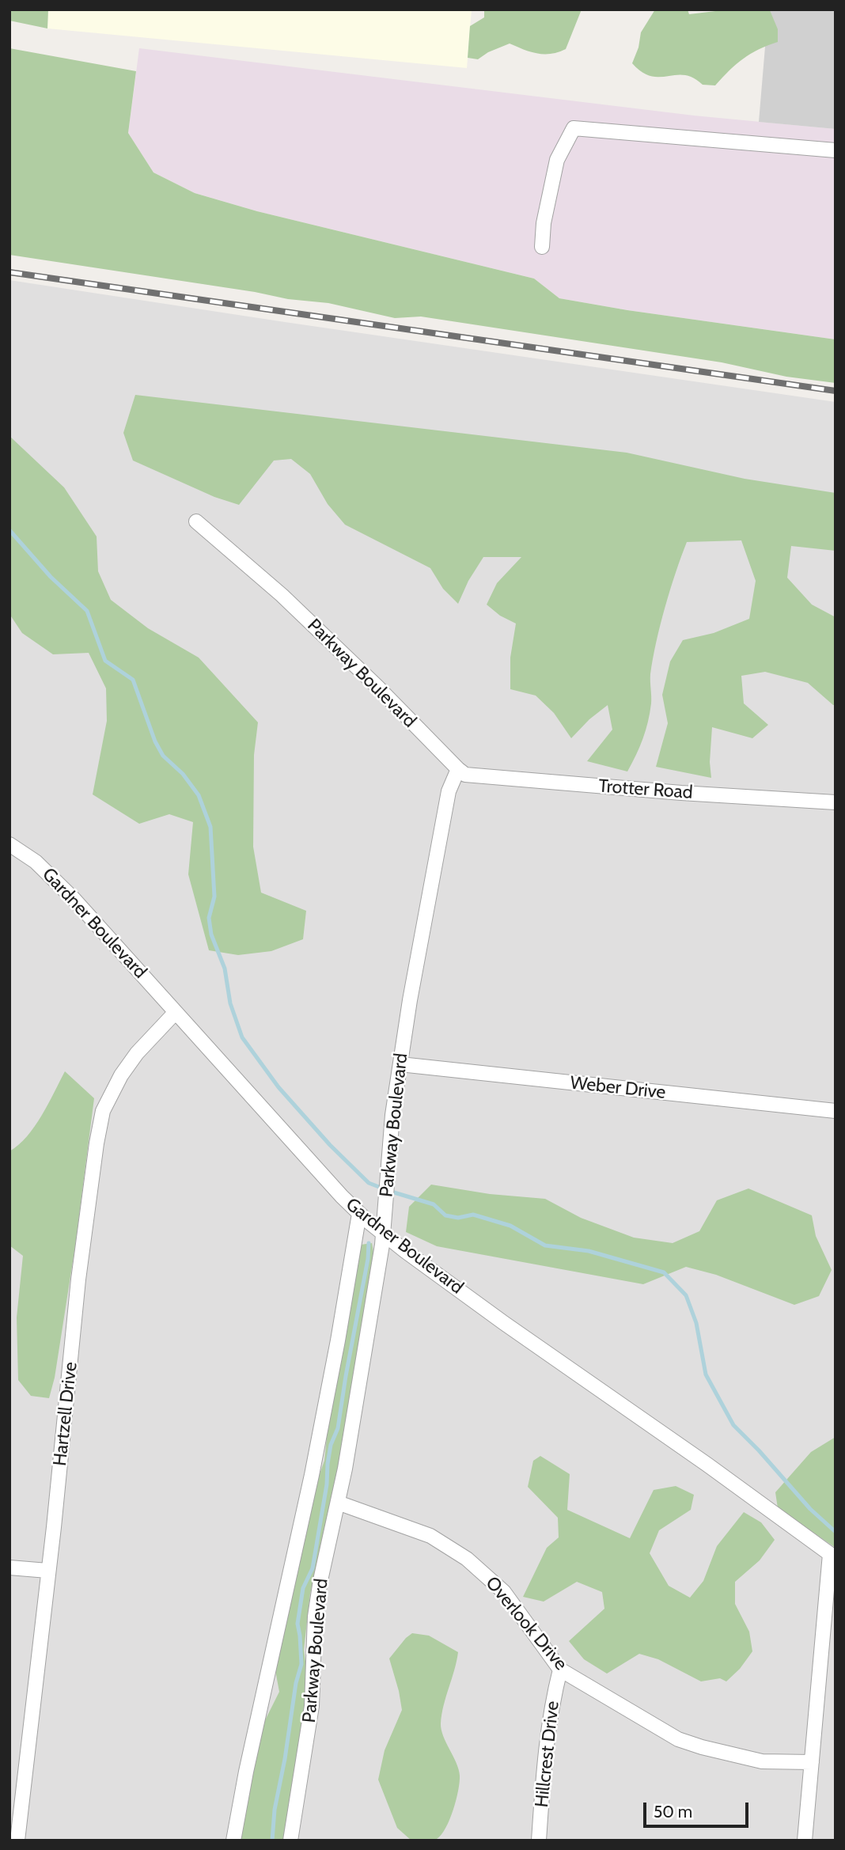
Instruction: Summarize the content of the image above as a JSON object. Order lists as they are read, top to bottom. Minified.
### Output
{"streets":{"street":["Parkway Boulevard","Trotter Road","Gardner Boulevard","Weber Drive","Hartzell Drive","Overlook Drive","Hillcrest Drive"]},"crossings":[["Parkway Boulevard","Trotter Road"],["Parkway Boulevard","Gardner Boulevard"],["Parkway Boulevard","Weber Drive"],["Parkway Boulevard","Overlook Drive"],["Gardner Boulevard","Hartzell Drive"],["Overlook Drive","Hillcrest Drive"]],"scale_bar":"50 m"}
